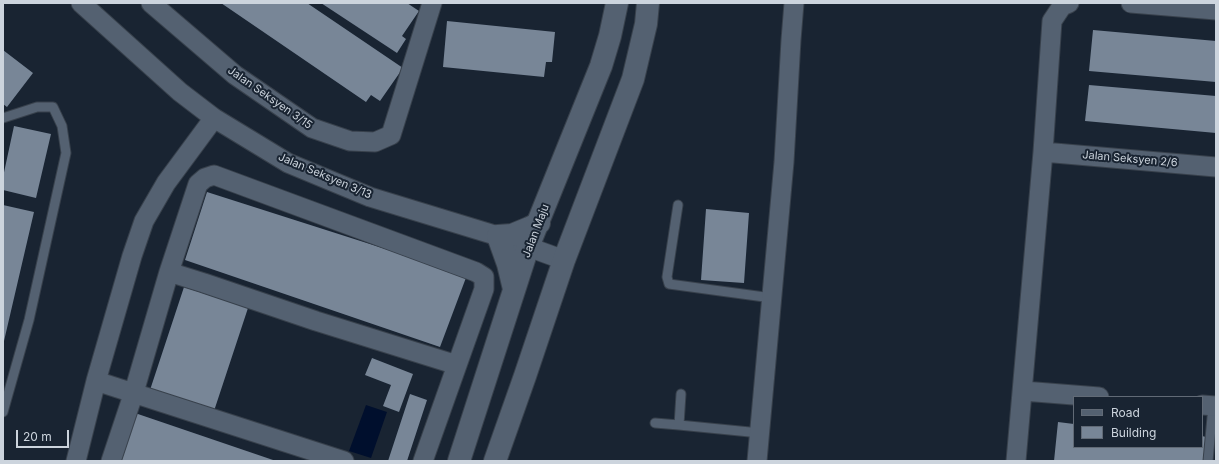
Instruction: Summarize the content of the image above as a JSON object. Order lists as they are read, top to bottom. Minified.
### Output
{"streets":{"street":["Jalan Seksyen 3/15","Jalan Seksyen 2/6","Jalan Seksyen 3/13","Jalan Maju"]},"crossings":[["Jalan Seksyen 3/13","Jalan Maju"]],"legend":["Road","Building"],"scale_bar":"20 m"}
